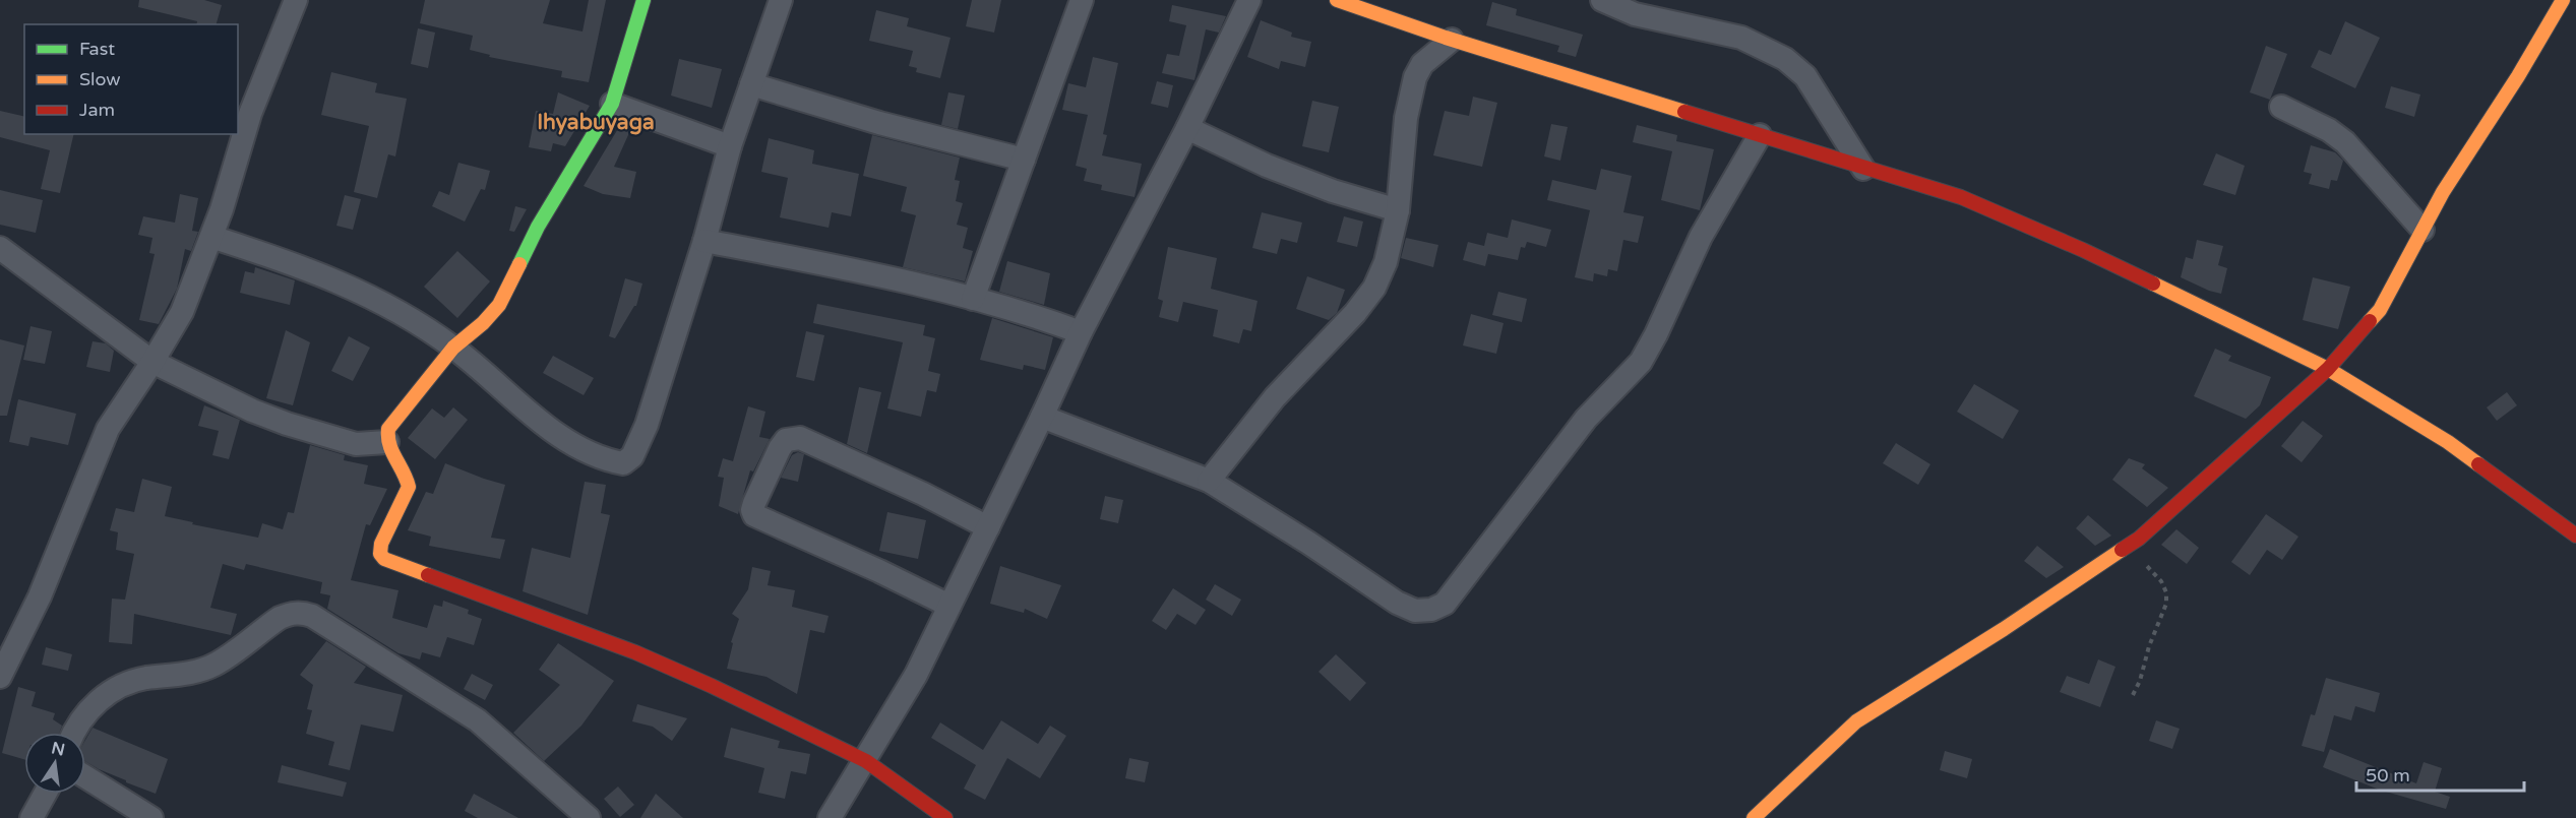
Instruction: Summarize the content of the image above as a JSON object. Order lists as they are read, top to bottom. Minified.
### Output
{"districts":["Ihyabuyaga"],"legend":["Fast","Slow","Jam"],"scale_bar":"50 m","north":"top"}
